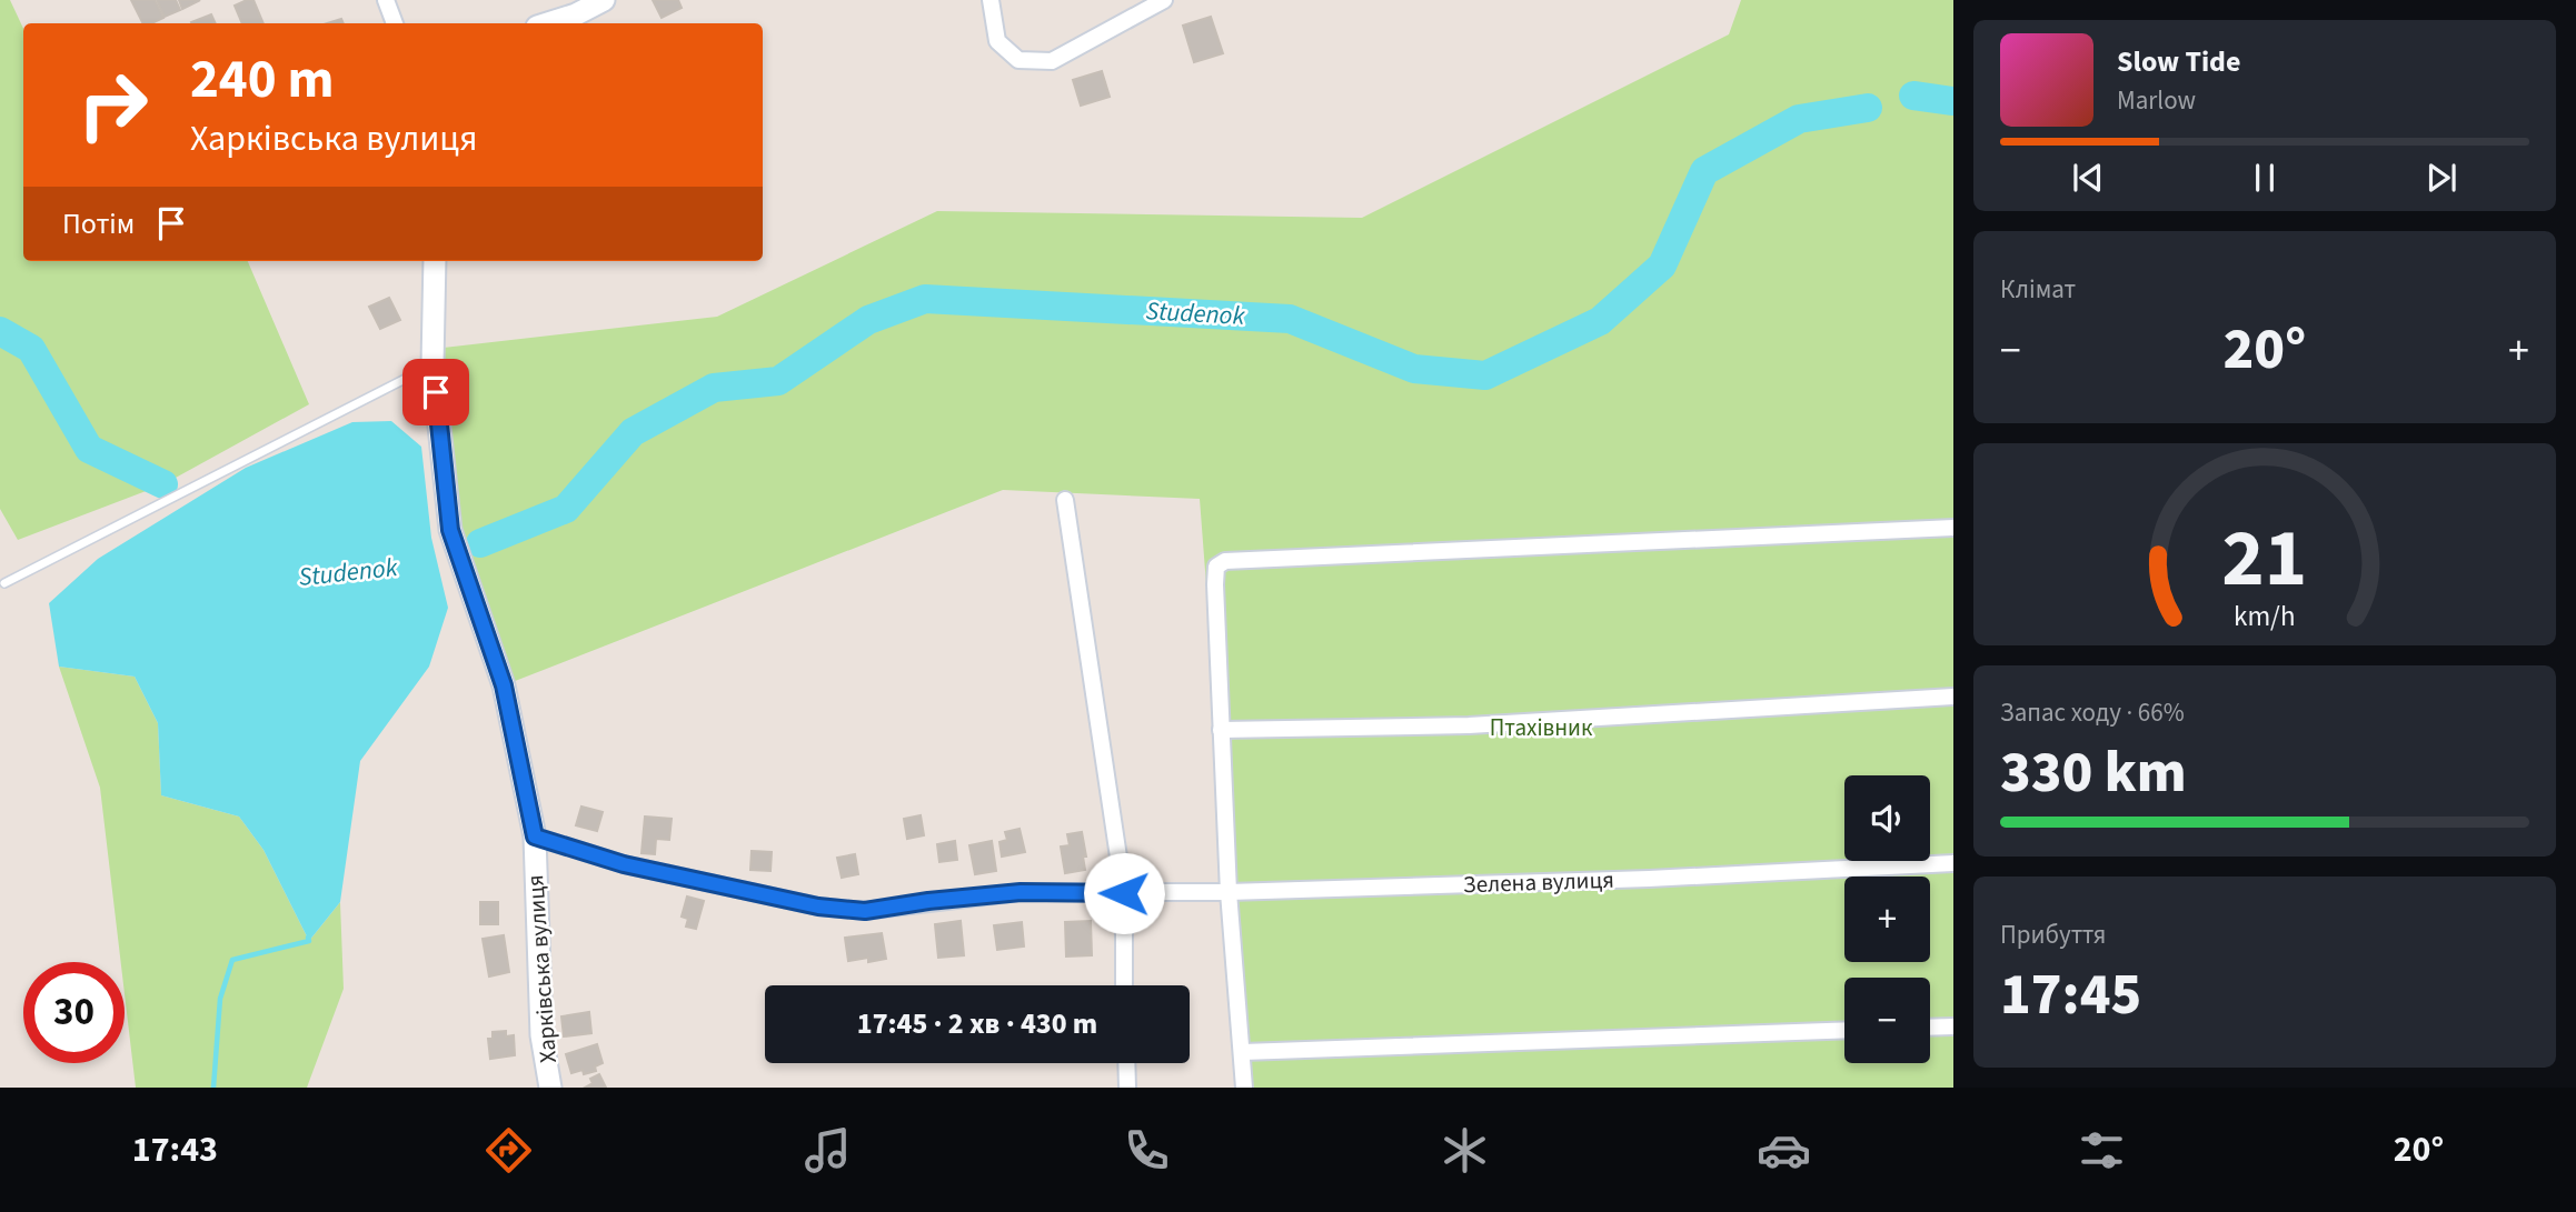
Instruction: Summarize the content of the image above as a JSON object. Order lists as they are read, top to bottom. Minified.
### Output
{"streets":{"street":["Зелена вулиця","Харківська вулиця"]},"crossings":[["Зелена вулиця","Харківська вулиця"]],"water":["Studenok"],"parks":["Птахівник"],"page":{"turn":["240 m","Харківська вулиця"],"song":["Slow Tide","Marlow"],"then":"Потім","tile":["Клімат",["Запас ходу · 66%","330 km"],["Прибуття","17:45"]],"heat":["−","20°","+"],"map_buttons":["+","−"],"limit":"30","trip":"17:45 · 2 хв · 430 m","tabs":["17:43","20°"],"gauge":["21","km/h"]}}
